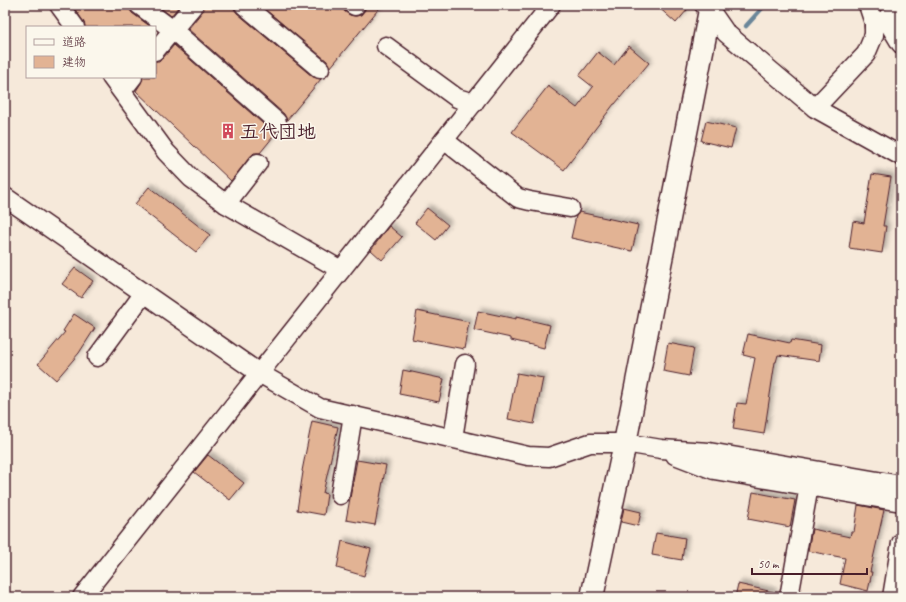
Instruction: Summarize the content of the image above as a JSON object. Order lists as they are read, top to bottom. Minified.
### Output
{"places":{"building":["五代団地"]},"legend":["道路","建物"],"scale_bar":"50 m"}
